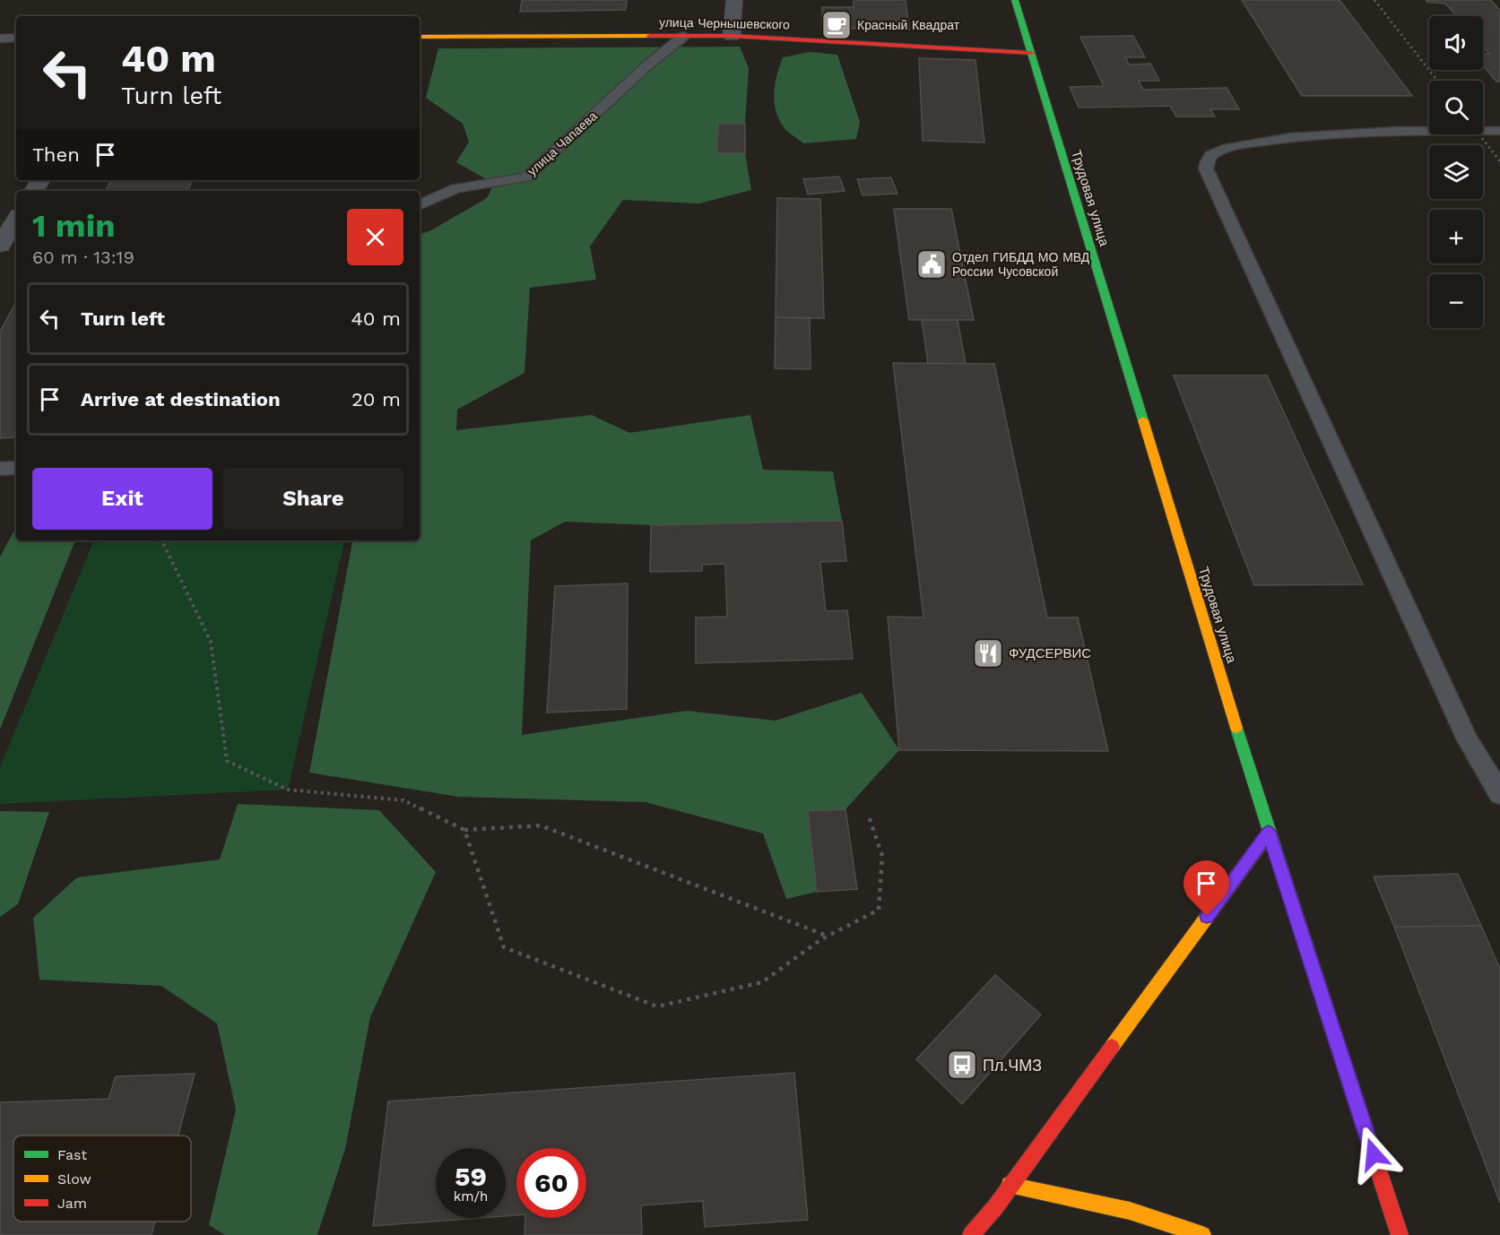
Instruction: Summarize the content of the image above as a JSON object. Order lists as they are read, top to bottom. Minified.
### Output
{"streets":{"main road":["улица Чернышевского","Трудовая улица"],"lane":["улица Чапаева"]},"crossings":[["улица Чернышевского","улица Чапаева"],["улица Чернышевского","Трудовая улица"]],"places":{"cafe":["Красный Квадрат"],"public building":["Отдел ГИБДД МО МВД России Чусовской"],"restaurant":["ФУДСЕРВИС"],"bus stop":["Пл.ЧМЗ"]},"legend":["Fast","Slow","Jam"],"page":{"map_buttons":["+","−"],"turn":["40 m","Turn left"],"then":"Then","heading":["1 min","60 m · 13:19"],"list":[{"name":"Turn left","value":"40 m"},{"name":"Arrive at destination","value":"20 m"}],"buttons":["Exit","Share"],"speed":"59 km/h","limit":"60"}}
